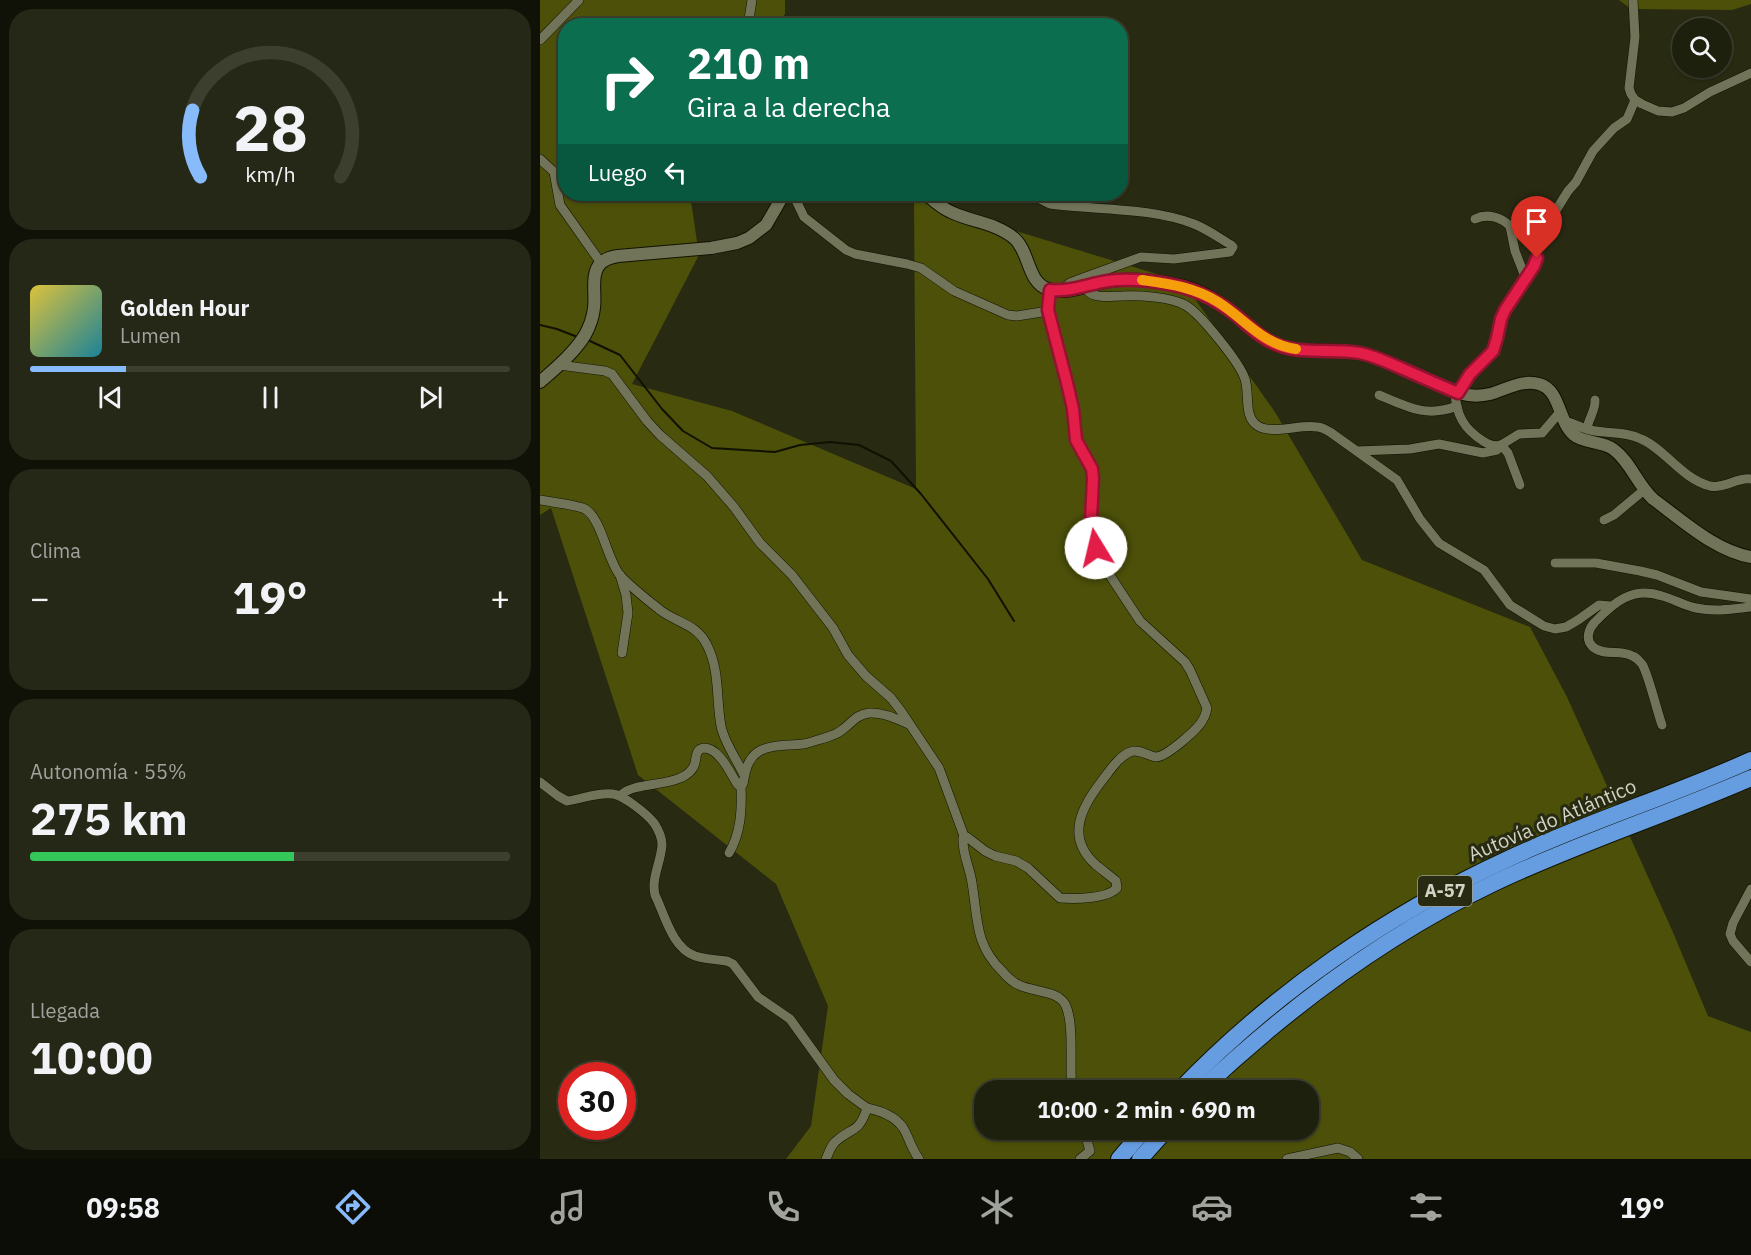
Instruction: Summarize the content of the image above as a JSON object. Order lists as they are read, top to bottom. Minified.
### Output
{"streets":{"highway":["Autovía do Atlántico","A-57"]},"page":{"turn":["210 m","Gira a la derecha"],"then":"Luego","song":["Golden Hour","Lumen"],"tile":["Clima",["Autonomía · 55%","275 km"],["Llegada","10:00"]],"heat":["−","19°","+"],"limit":"30","trip":"10:00 · 2 min · 690 m","tabs":["09:58","19°"],"gauge":["28","km/h"]}}
